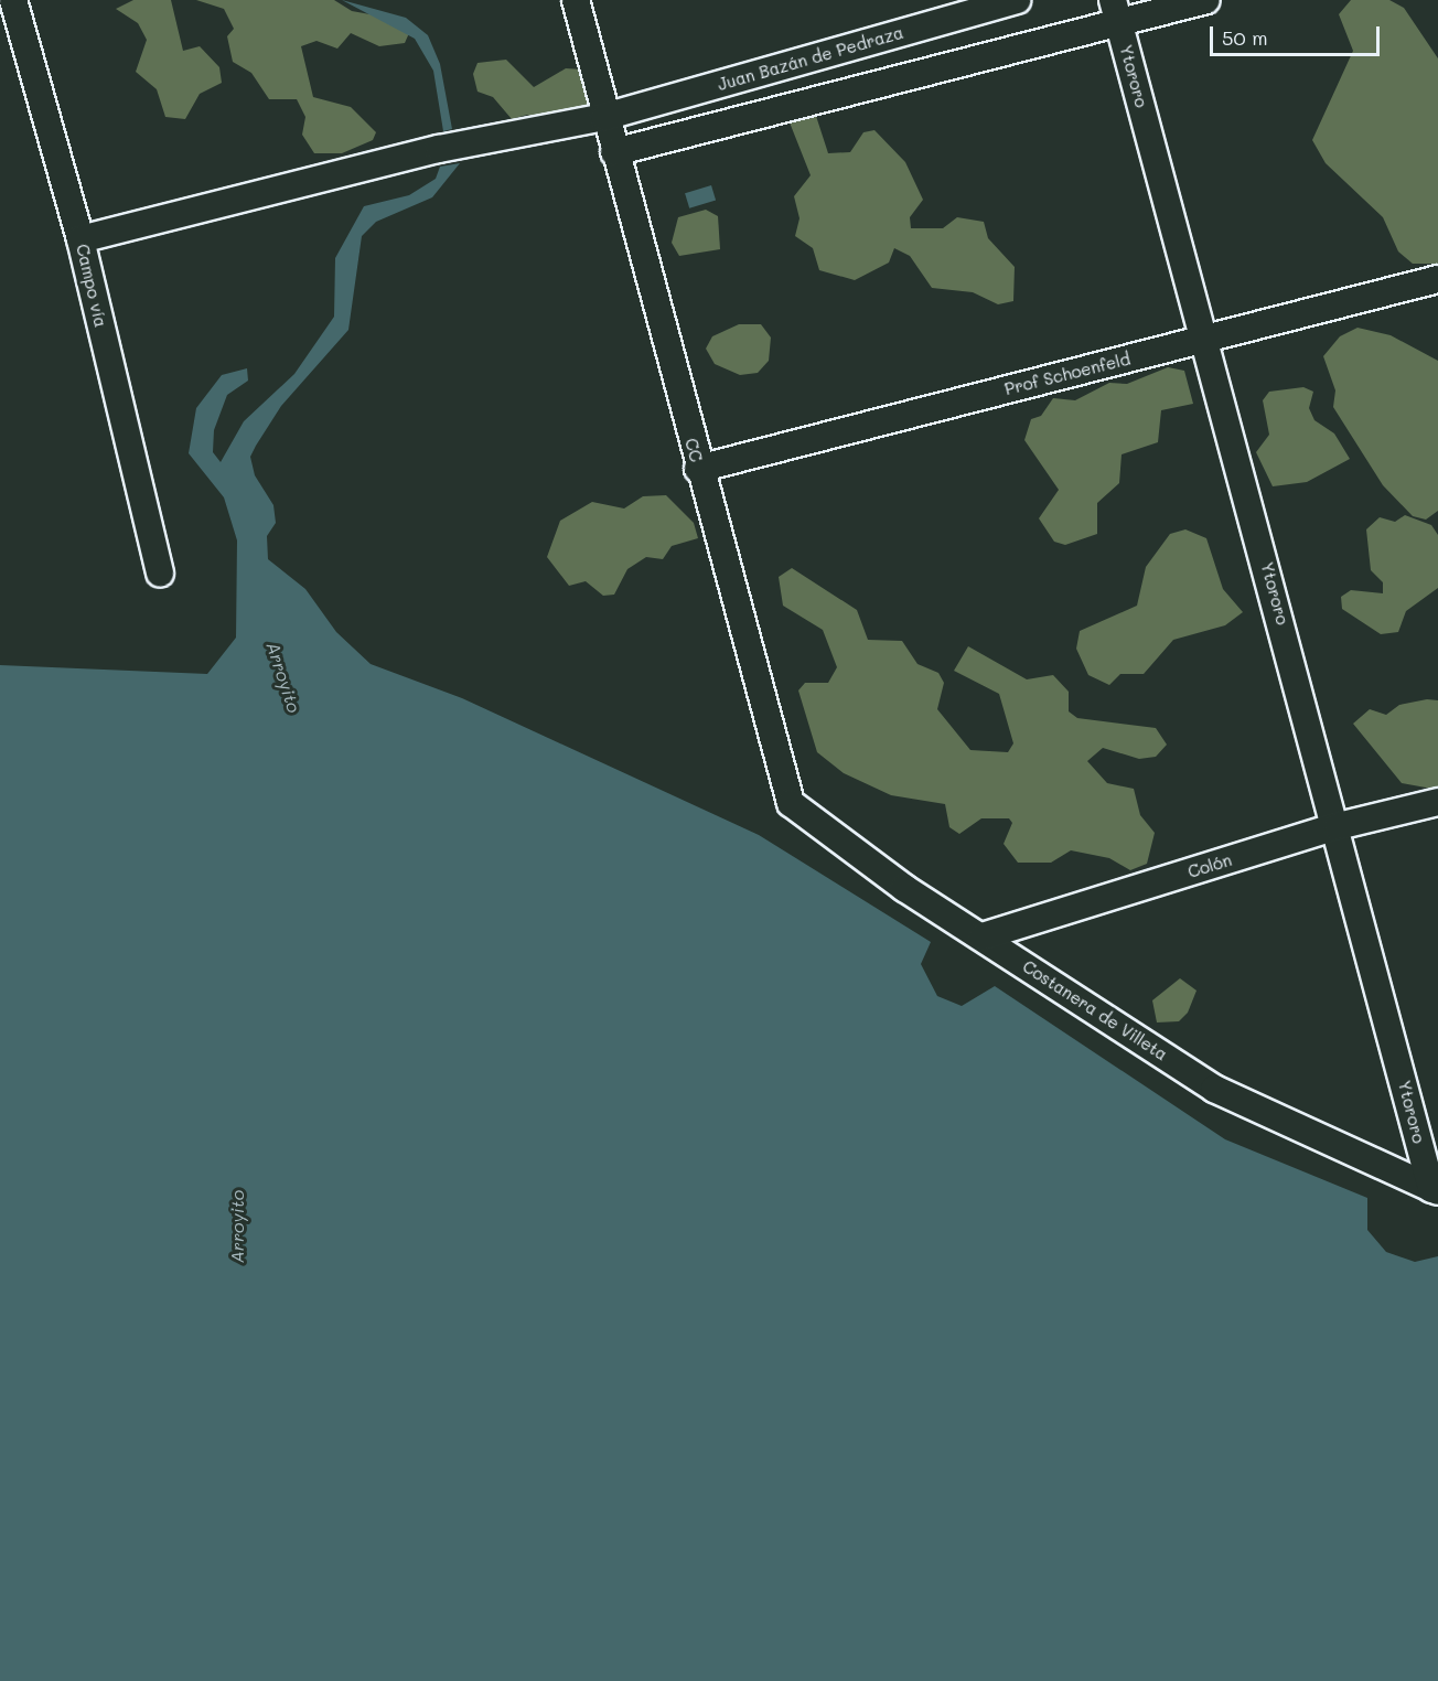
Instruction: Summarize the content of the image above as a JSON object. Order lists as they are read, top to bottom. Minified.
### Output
{"streets":{"street":["Juan Bazán de Pedraza","Ytororo","Campo vía","Prof Schoenfeld","CC","Colón","Costanera de Villeta"]},"crossings":[["Juan Bazán de Pedraza","Campo vía"],["Juan Bazán de Pedraza","CC"],["Ytororo","Prof Schoenfeld"],["Ytororo","Colón"],["Ytororo","Costanera de Villeta"],["Prof Schoenfeld","CC"],["CC","Costanera de Villeta"],["Colón","Costanera de Villeta"]],"water":["Arroyito"],"scale_bar":"50 m"}
